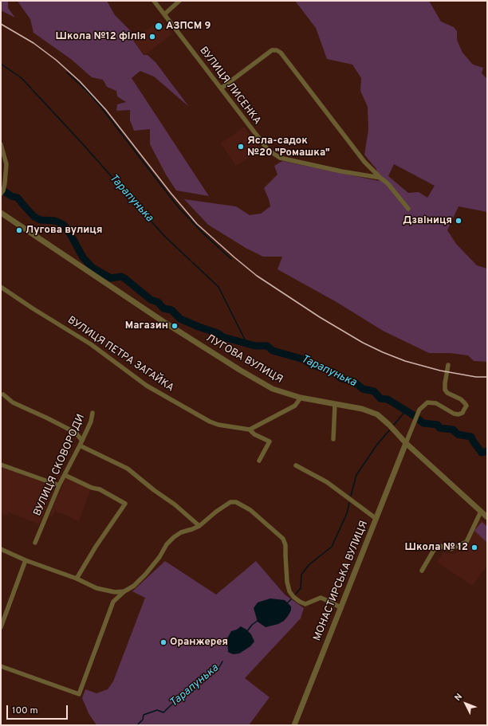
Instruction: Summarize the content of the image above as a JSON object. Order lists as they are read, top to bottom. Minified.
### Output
{"streets":{"street":["ВУЛИЦЯ ЛИСЕНКА","ВУЛИЦЯ ПЕТРА ЗАГАЙКА","ЛУГОВА ВУЛИЦЯ","ВУЛИЦЯ СКОВОРОДИ","МОНАСТИРСЬКА ВУЛИЦЯ"]},"crossings":[["ЛУГОВА ВУЛИЦЯ","МОНАСТИРСЬКА ВУЛИЦЯ"]],"water":["Тарапунька"],"places":["АЗПСМ 9","Школа №12 філія","Ясла-садок №20 \"Ромашка\"","Дзвіниця","Лугова вулиця","Магазин","Школа № 12","Оранжерея"],"scale_bar":"100 m","north":"top left"}
